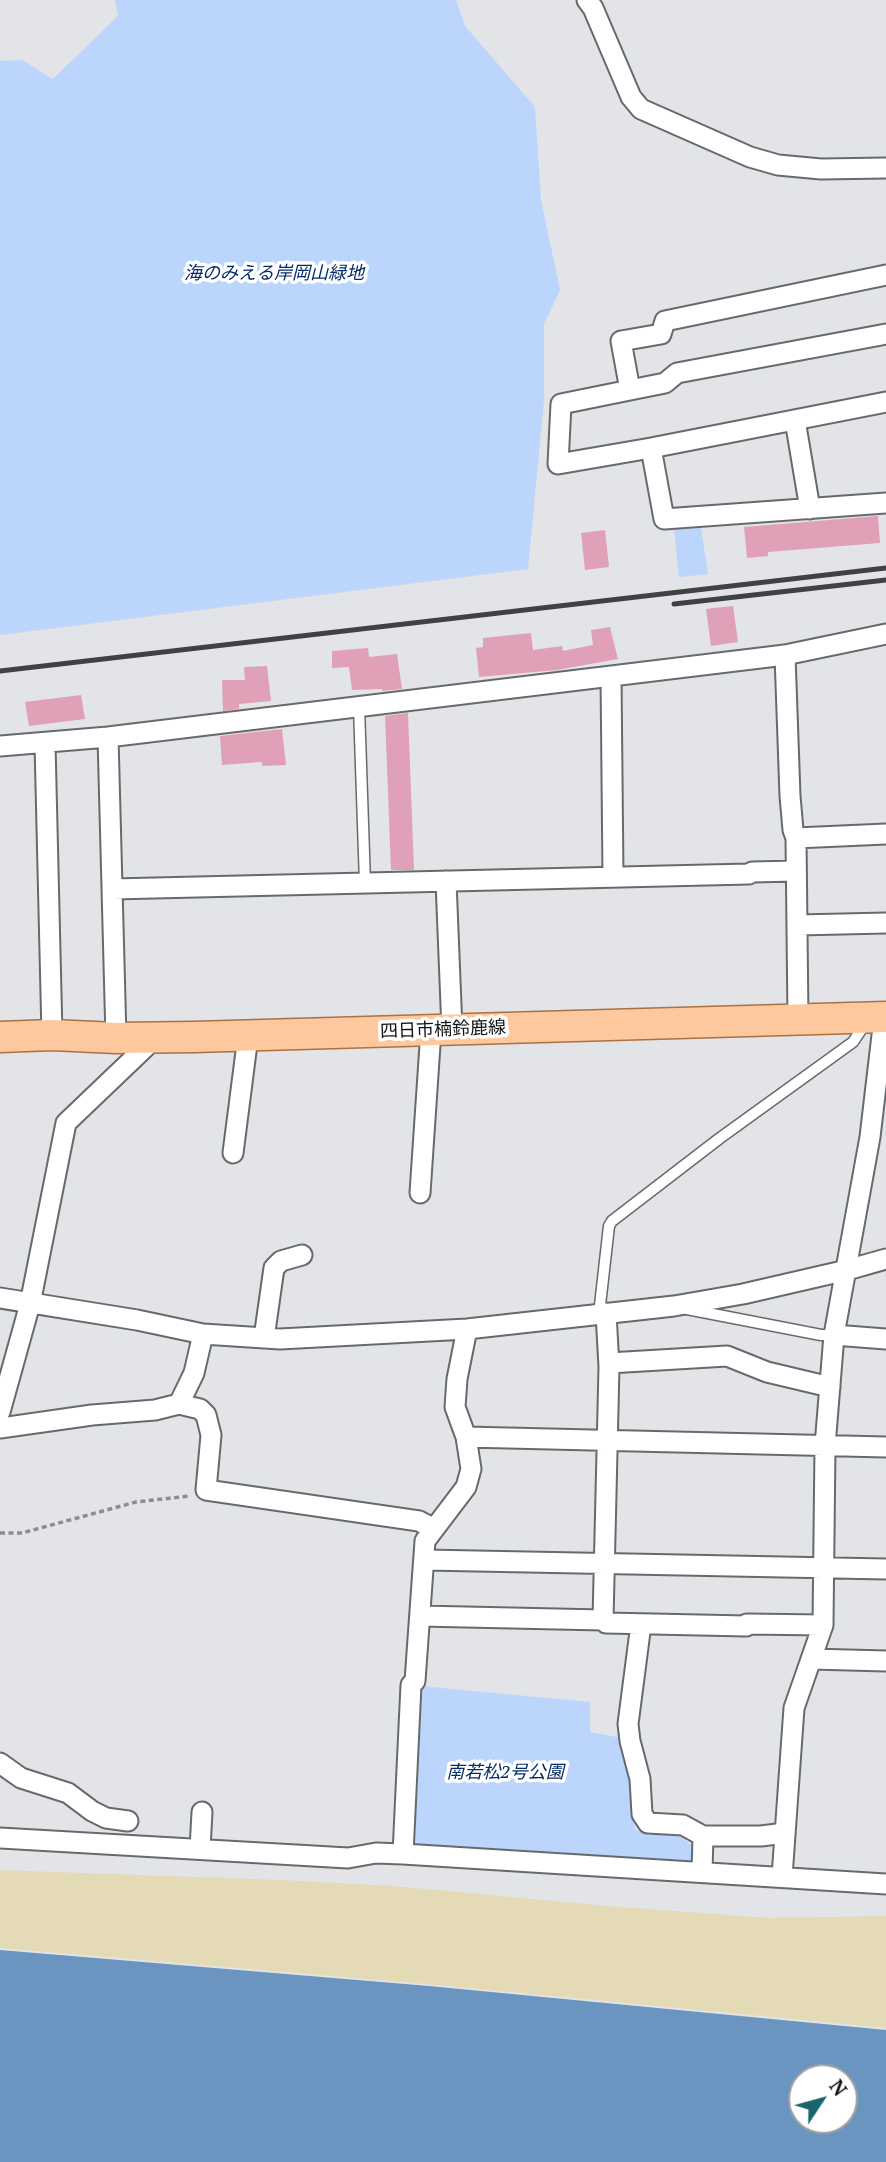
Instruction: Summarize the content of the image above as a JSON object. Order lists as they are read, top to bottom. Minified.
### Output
{"streets":{"main road":["四日市楠鈴鹿線"]},"parks":["海のみえる岸岡山緑地","南若松2号公園"],"north":"top right"}
